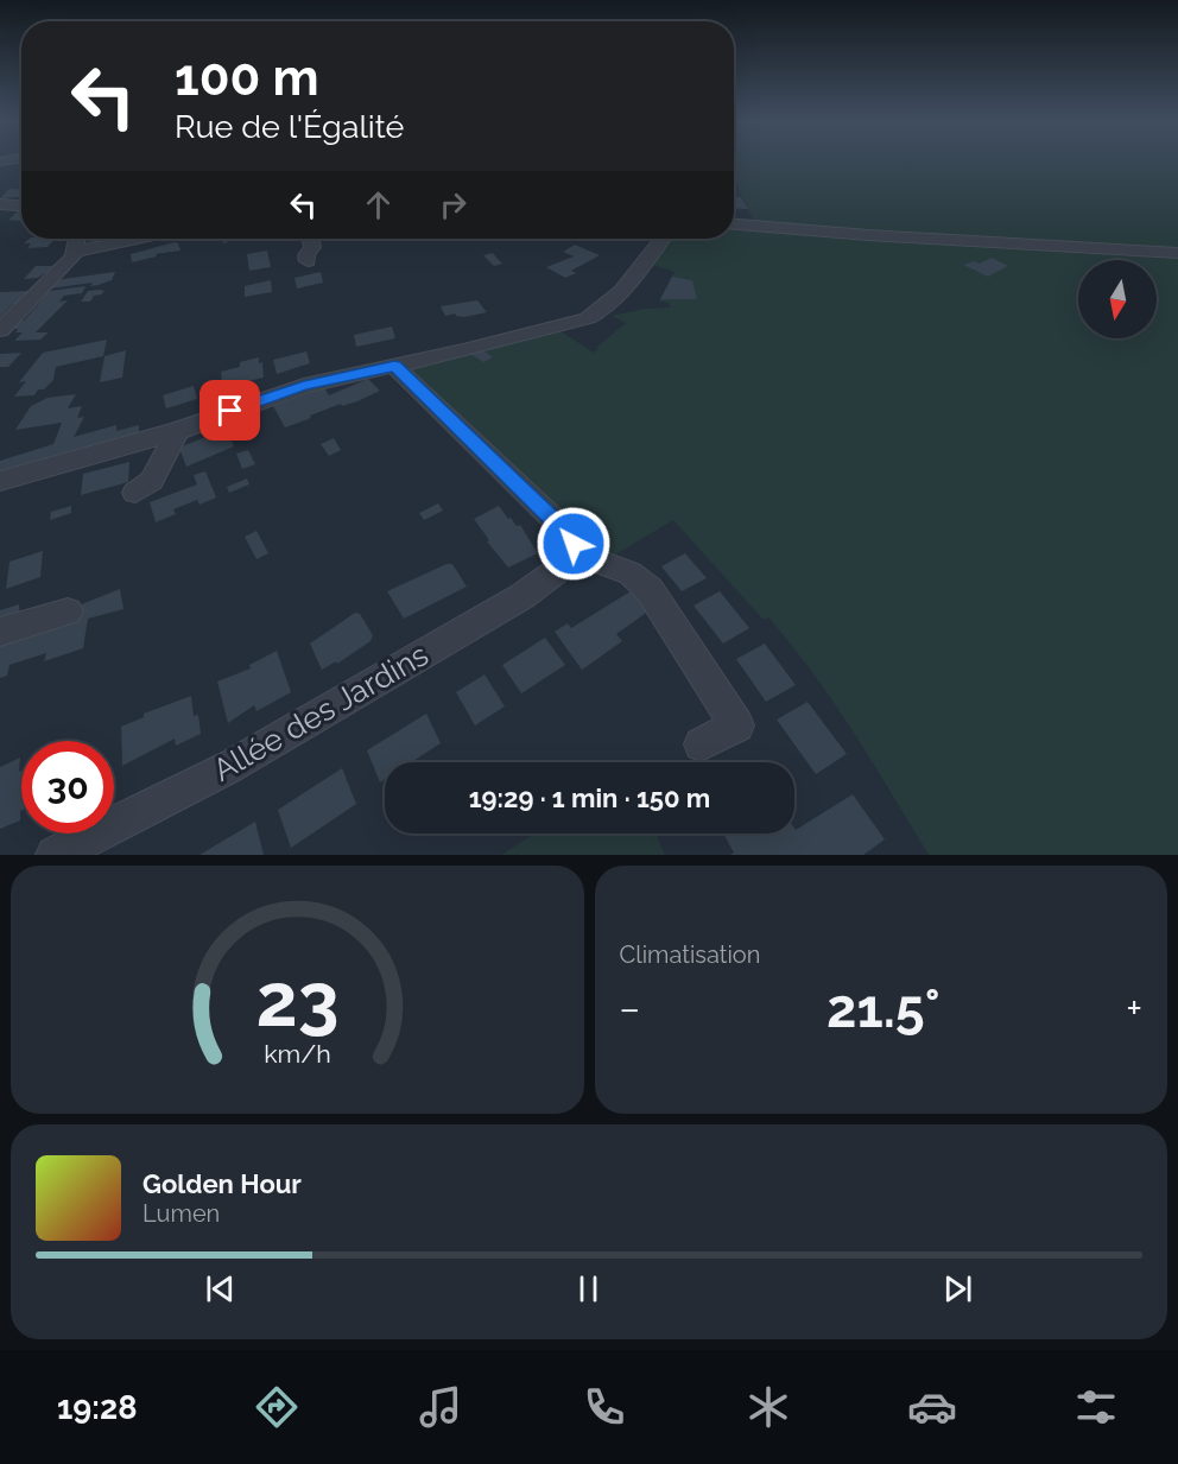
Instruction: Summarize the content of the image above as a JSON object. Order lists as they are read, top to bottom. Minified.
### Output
{"streets":{"street":["Allée des Jardins"]},"north":"bottom","page":{"turn":["100 m","Rue de l'Égalité"],"limit":"30","trip":"19:29 · 1 min · 150 m","tile":"Climatisation","heat":["−","21.5°","+"],"song":["Golden Hour","Lumen"],"tabs":"19:28","gauge":["23","km/h"]}}
